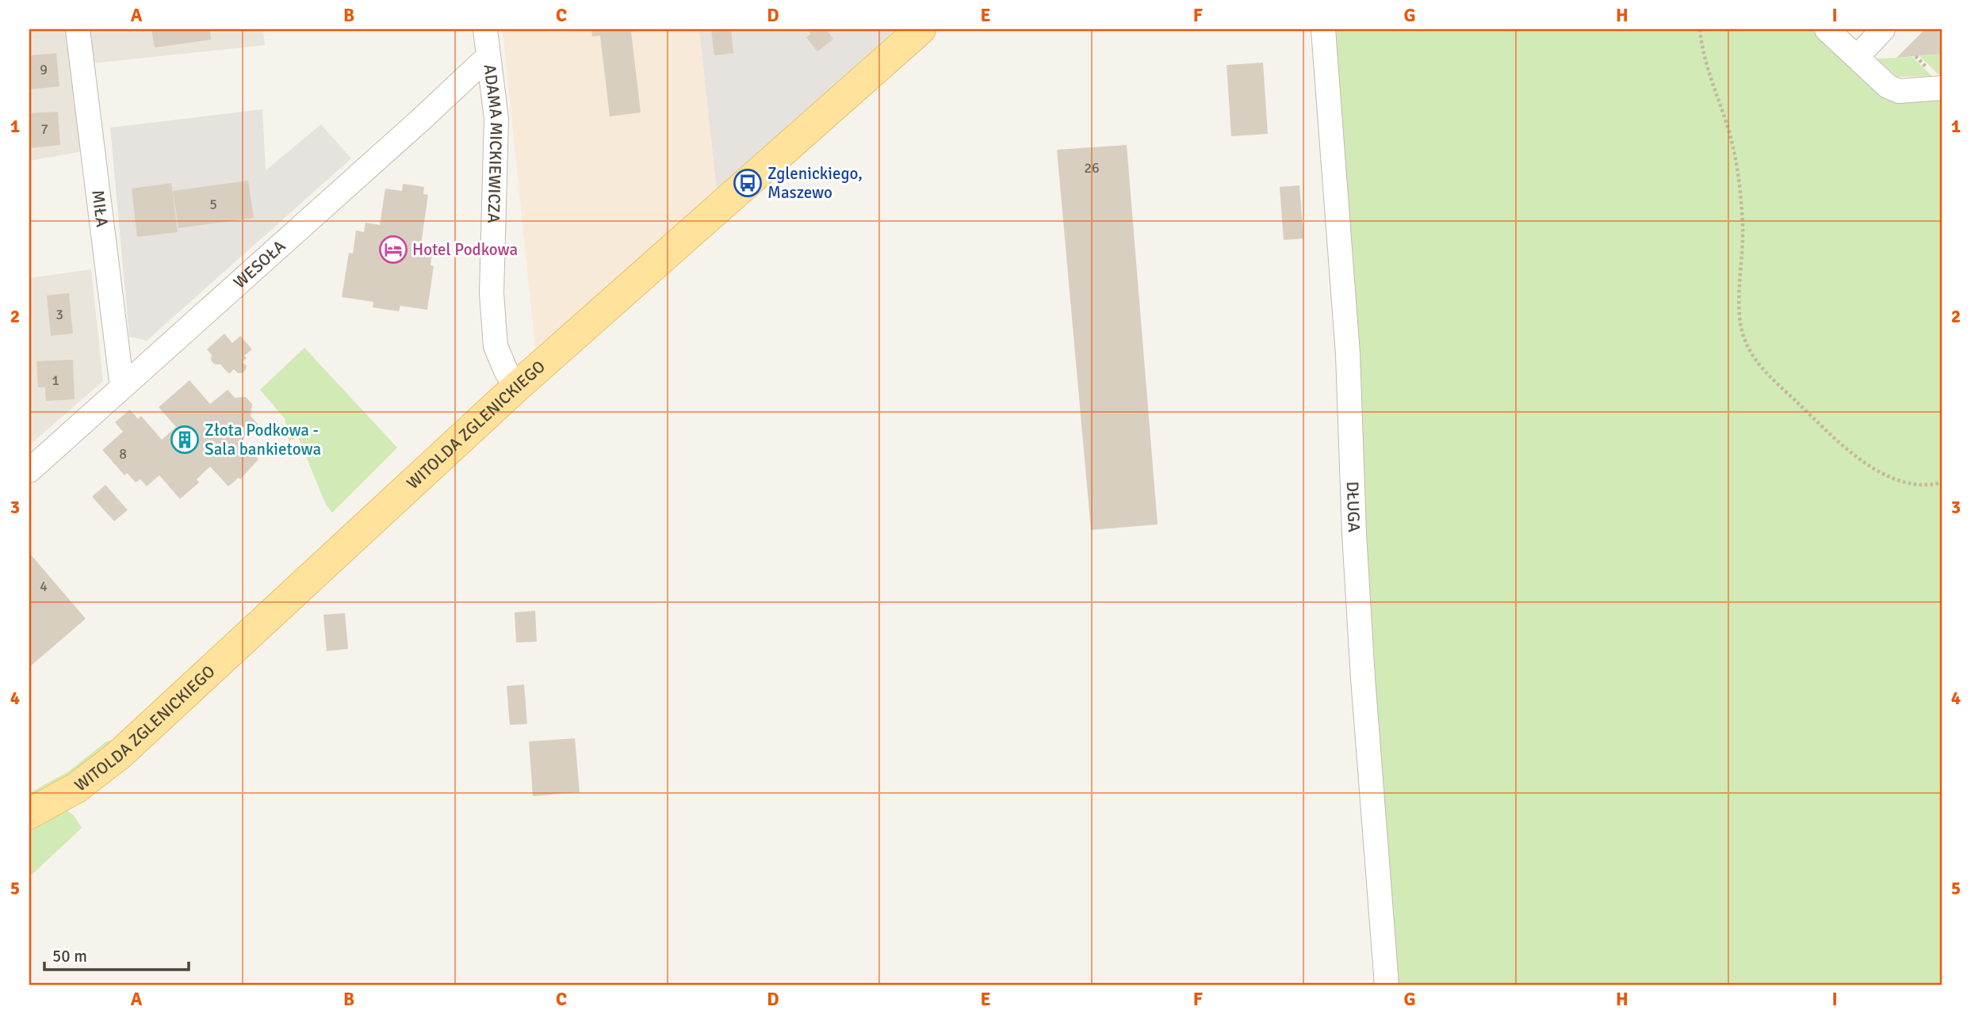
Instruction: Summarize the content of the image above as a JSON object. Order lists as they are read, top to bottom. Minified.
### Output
{"streets":{"main road":["WITOLDA ZGLENICKIEGO"],"street":["ADAMA MICKIEWICZA","MIŁA","WESOŁA","DŁUGA"]},"crossings":[["ADAMA MICKIEWICZA","WESOŁA"],["ADAMA MICKIEWICZA","WITOLDA ZGLENICKIEGO"],["MIŁA","WESOŁA"]],"places":{"bus stop":["Zglenickiego, Maszewo"],"hotel":["Hotel Podkowa"],"building":["Złota Podkowa - Sala bankietowa"]},"house_numbers":["9","7","26","5","3","1","8","4"],"scale_bar":"50 m","grid":{"columns":["A","B","C","D","E","F","G","H","I"],"rows":["1","2","3","4","5"]}}
